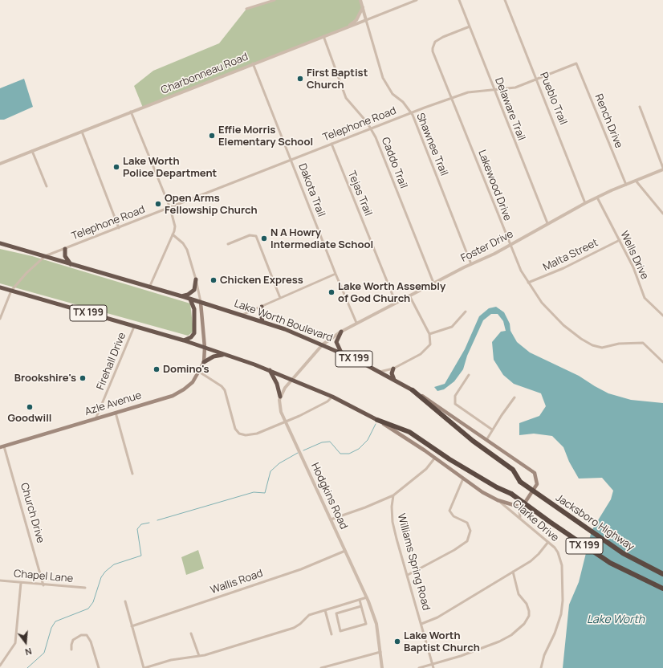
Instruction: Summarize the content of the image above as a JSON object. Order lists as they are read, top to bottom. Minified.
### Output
{"streets":{"highway":["TX 199","Lake Worth Boulevard","Jacksboro Highway"],"main road":["Azle Avenue"],"street":["Charbonneau Road","Pueblo Trail","Delaware Trail","Rench Drive","Telephone Road","Shawnee Trail","Caddo Trail","Lakewood Drive","Dakota Trail","Tejas Trail","Foster Drive","Malta Street","Wells Drive","Firehall Drive","Hodgkins Road","Church Drive","Clarke Drive","Williams Spring Road","Chapel Lane","Wallis Road"]},"crossings":[["Charbonneau Road","Shawnee Trail"],["Charbonneau Road","Caddo Trail"],["Charbonneau Road","Dakota Trail"],["Pueblo Trail","Telephone Road"],["Pueblo Trail","Foster Drive"],["Delaware Trail","Telephone Road"],["Delaware Trail","Lakewood Drive"],["Delaware Trail","Foster Drive"],["Rench Drive","Telephone Road"],["Rench Drive","Foster Drive"],["Telephone Road","Shawnee Trail"],["Telephone Road","Caddo Trail"],["Telephone Road","Lakewood Drive"],["Telephone Road","Dakota Trail"],["Telephone Road","Tejas Trail"],["Telephone Road","TX 199"],["Telephone Road","Lake Worth Boulevard"],["Shawnee Trail","Foster Drive"],["Caddo Trail","Foster Drive"],["Lakewood Drive","Foster Drive"],["Lakewood Drive","Malta Street"],["Dakota Trail","Foster Drive"],["Tejas Trail","Foster Drive"],["Foster Drive","Wells Drive"],["Foster Drive","Lake Worth Boulevard"],["Malta Street","Wells Drive"],["TX 199","Lake Worth Boulevard"],["TX 199","Firehall Drive"],["TX 199","Azle Avenue"],["TX 199","Clarke Drive"],["Lake Worth Boulevard","Azle Avenue"],["Lake Worth Boulevard","Jacksboro Highway"],["Firehall Drive","Azle Avenue"],["Azle Avenue","Church Drive"],["Hodgkins Road","Wallis Road"],["Church Drive","Chapel Lane"]],"water":["Lake Worth"],"places":["First Baptist Church","Effie Morris Elementary School","Lake Worth Police Department","Open Arms Fellowship Church","N A Howry Intermediate School","Chicken Express","Lake Worth Assembly of God Church","Domino's","Brookshire's","Goodwill","Lake Worth Baptist Church"],"north":"bottom"}
